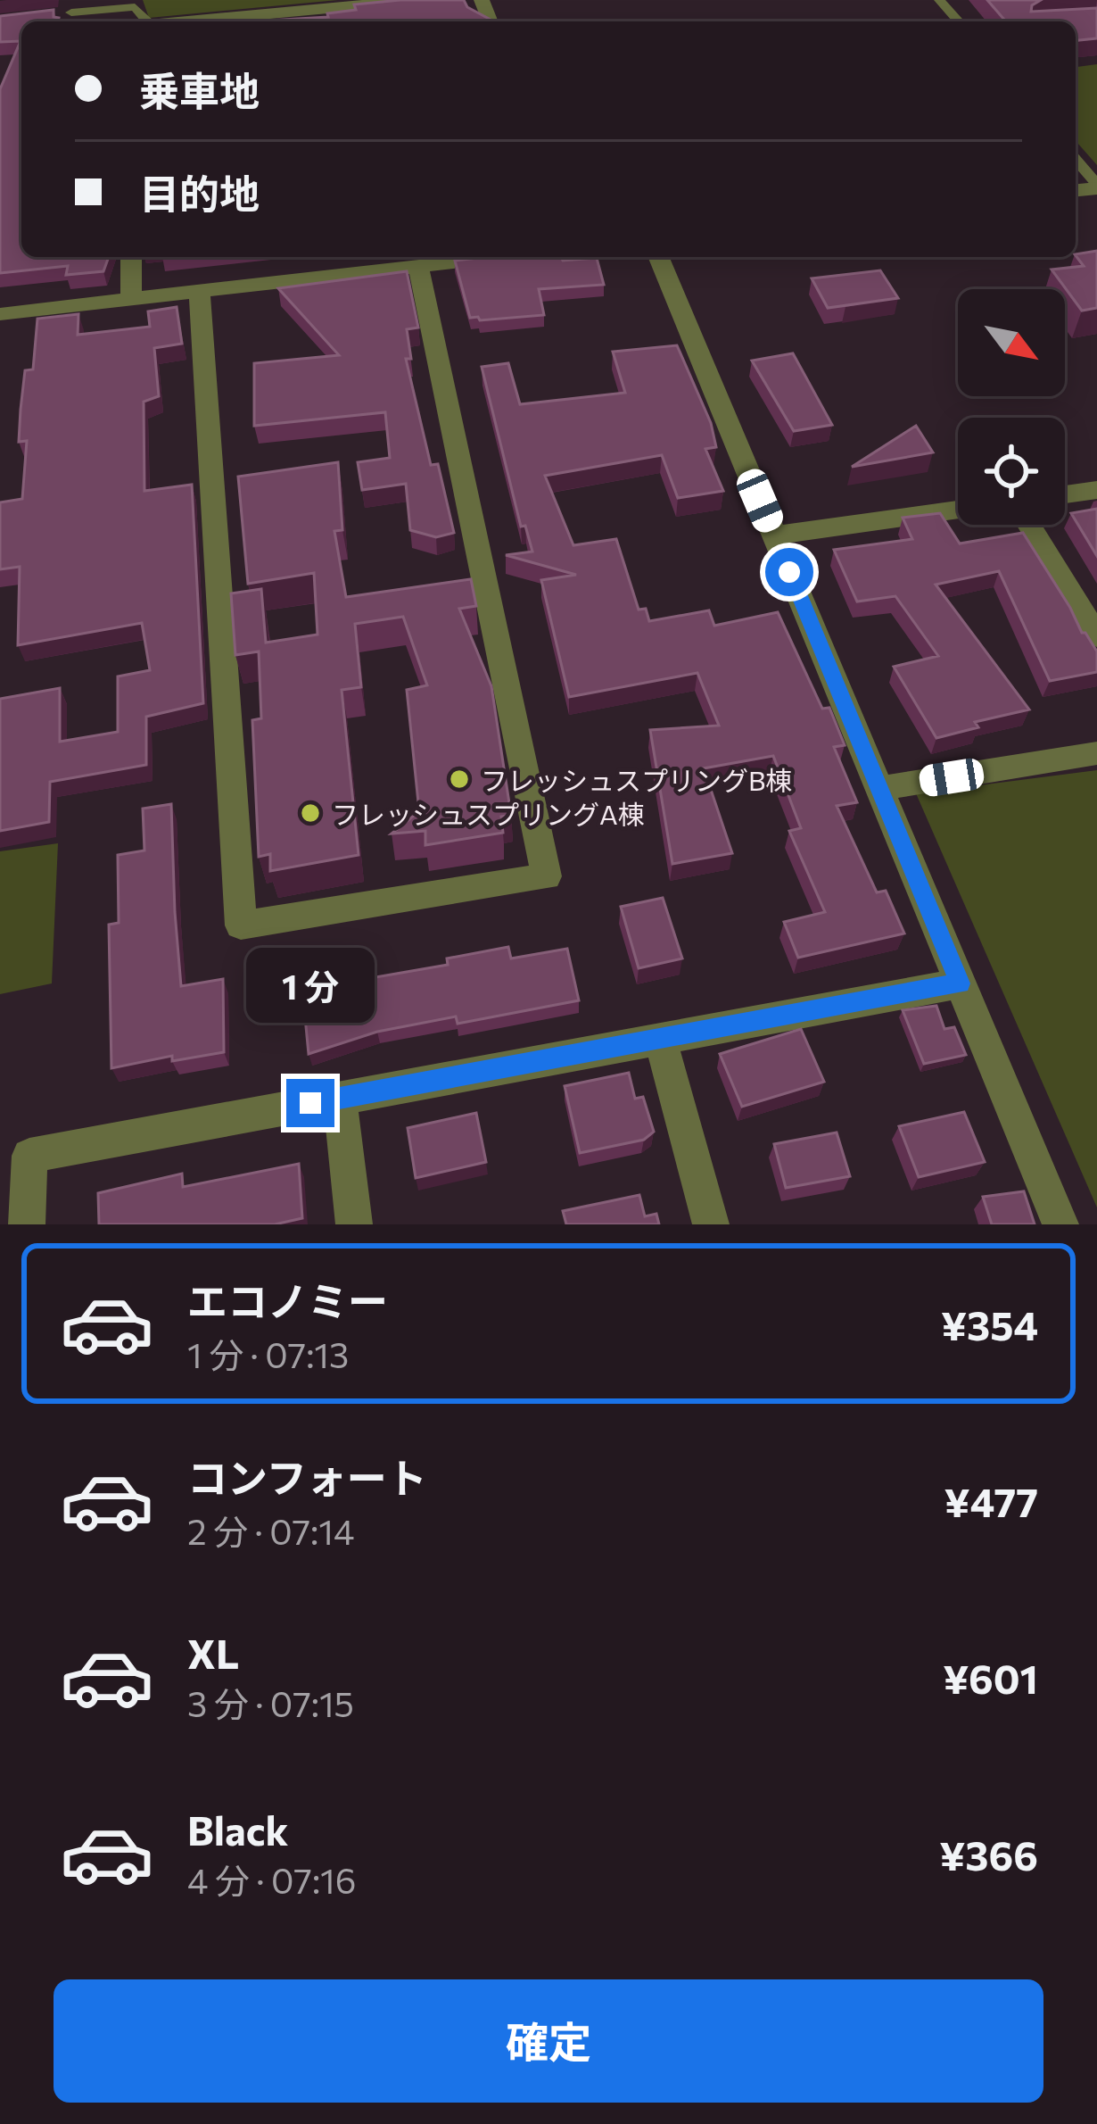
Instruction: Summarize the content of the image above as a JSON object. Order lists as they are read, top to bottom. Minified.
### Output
{"places":["フレッシュスプリングB棟","フレッシュスプリングA棟"],"north":"bottom right","page":{"banner":["乗車地","目的地"],"bubble":"1 分","list":[{"name":"エコノミー","note":"1 分 · 07:13","value":"¥354"},{"name":"コンフォート","note":"2 分 · 07:14","value":"¥477"},{"name":"XL","note":"3 分 · 07:15","value":"¥601"},{"name":"Black","note":"4 分 · 07:16","value":"¥366"}],"buttons":"確定"}}
